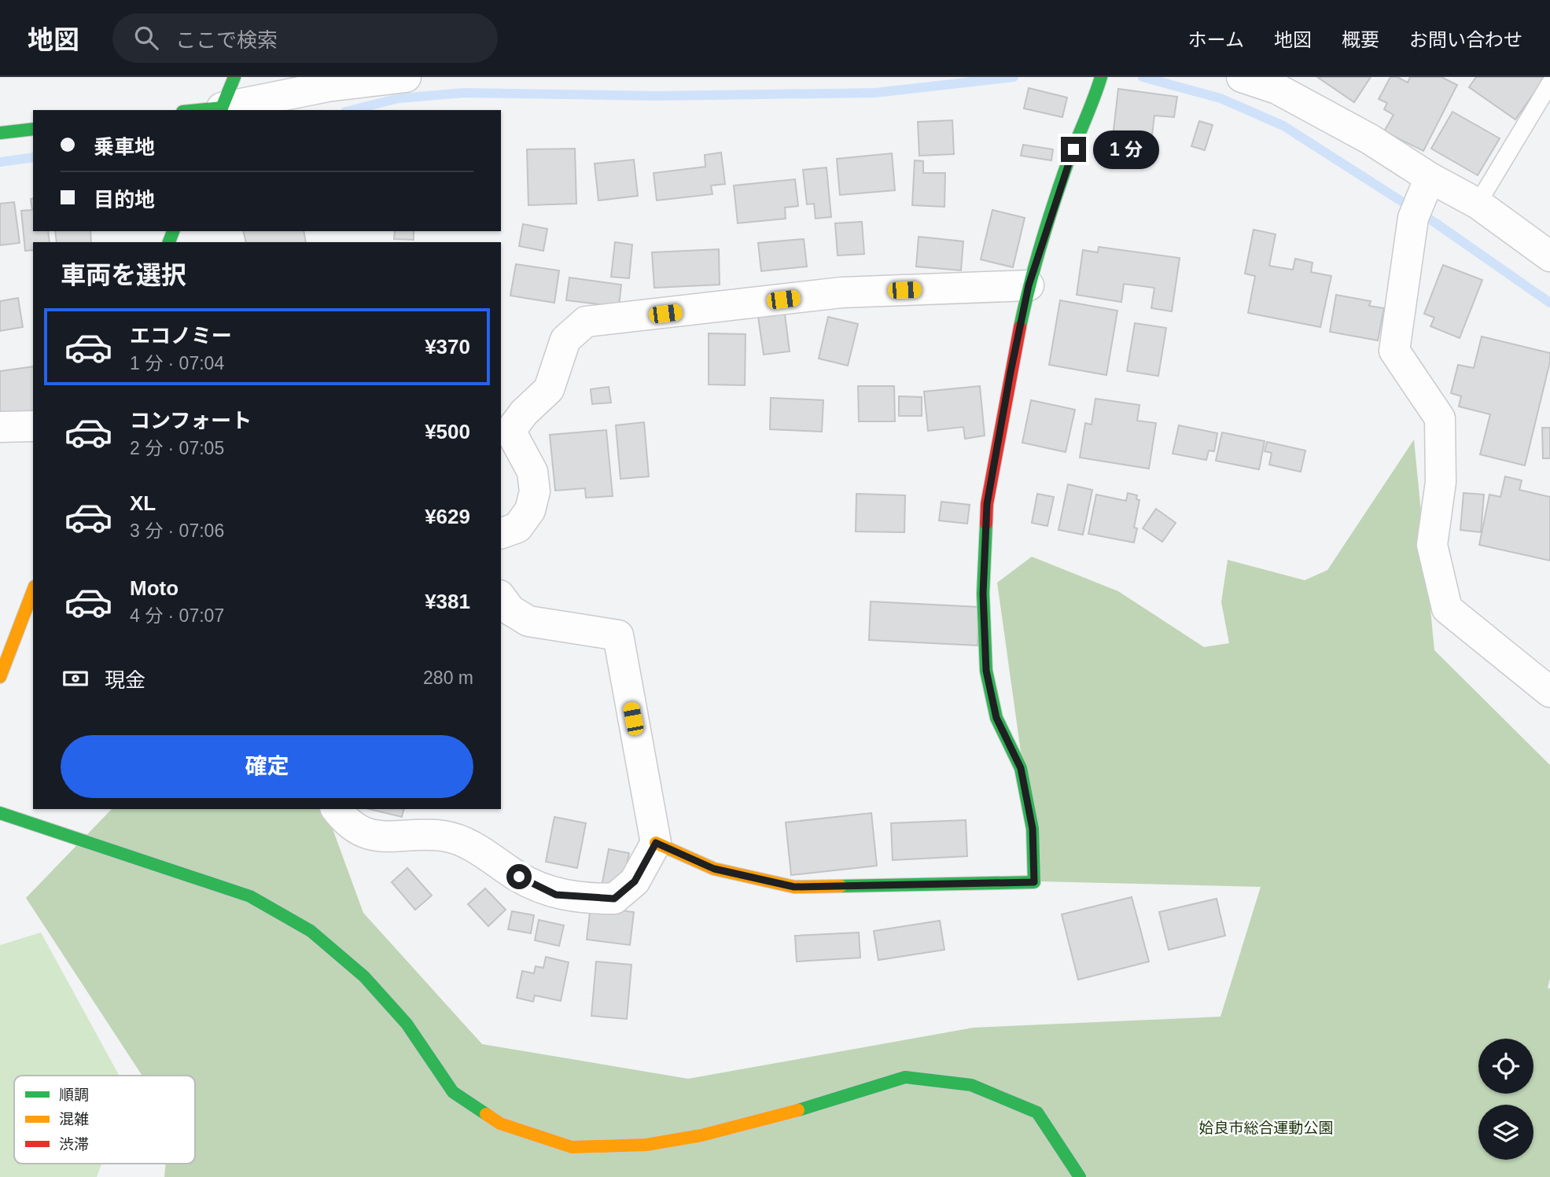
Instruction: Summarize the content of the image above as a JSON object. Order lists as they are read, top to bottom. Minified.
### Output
{"parks":["姶良市総合運動公園"],"legend":["順調","混雑","渋滞"],"page":{"header":"地図","search":"ここで検索","nav":["ホーム","地図","概要","お問い合わせ"],"banner":["乗車地","目的地"],"bubble":"1 分","heading":"車両を選択","list":[{"name":"エコノミー","note":"1 分 · 07:04","value":"¥370"},{"name":"コンフォート","note":"2 分 · 07:05","value":"¥500"},{"name":"XL","note":"3 分 · 07:06","value":"¥629"},{"name":"Moto","note":"4 分 · 07:07","value":"¥381"}],"pay":["現金","280 m"],"buttons":"確定"}}
